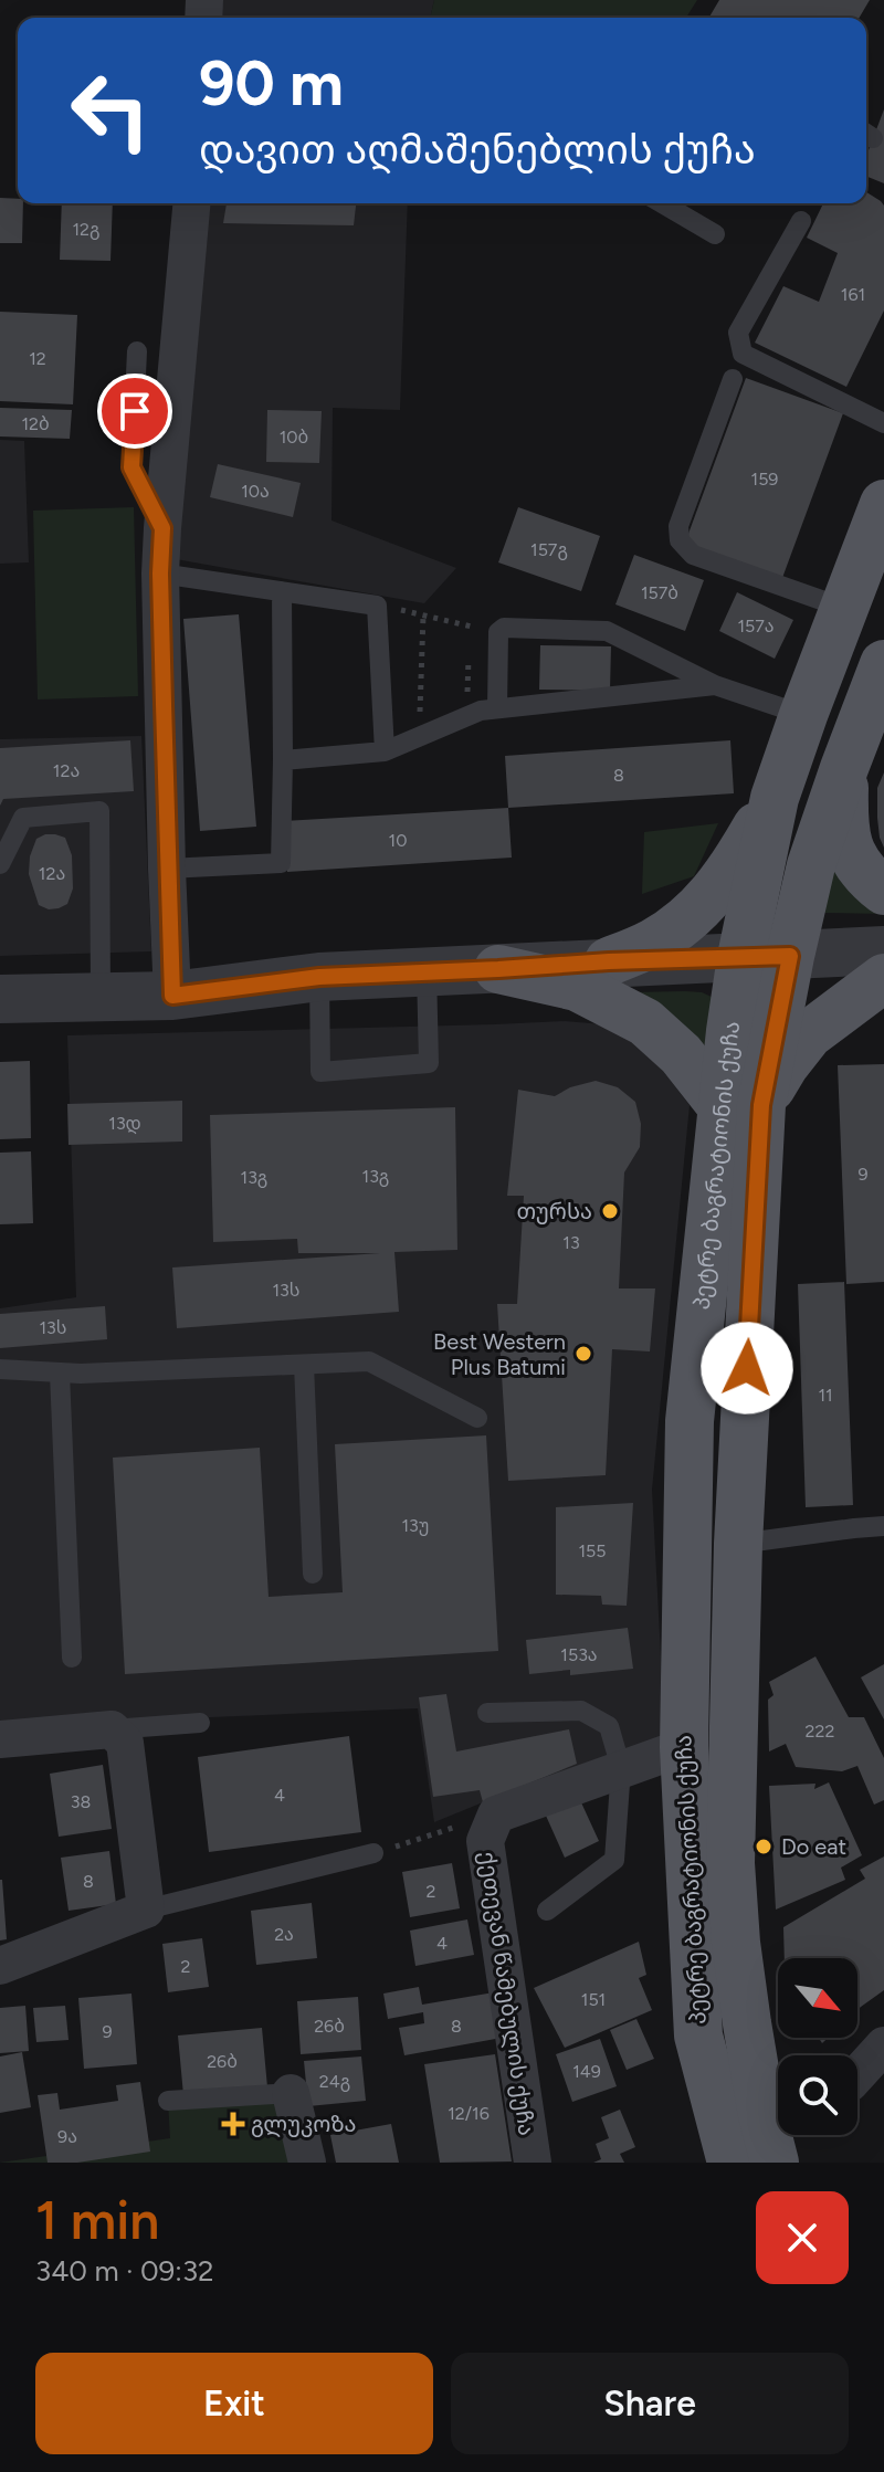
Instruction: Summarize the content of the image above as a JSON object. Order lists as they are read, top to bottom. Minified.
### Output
{"streets":{"main road":["პეტრე ბაგრატიონის ქუჩა"],"street":["ქეთევან წამებულის ქუჩა"]},"places":{"other":["თურსა","Best Western Plus Batumi","Do eat"],"health":["გლუკოზა"]},"house_numbers":["12გ","161","12","12ბ","10ბ","159","10ა","157გ","157ბ","157ა","12ა","8","10","12ა","13დ","9","13გ","13გ","13","13ს","13ს","11","13უ","155","153ა","222","4","38","8","2","2ა","4","2","151","26ბ","8","9","26ბ","149","24გ","12/16","9ა"],"north":"bottom right","page":{"turn":["90 m","დავით აღმაშენებლის ქუჩა"],"heading":["1 min","340 m · 09:32"],"buttons":["Exit","Share"]}}
